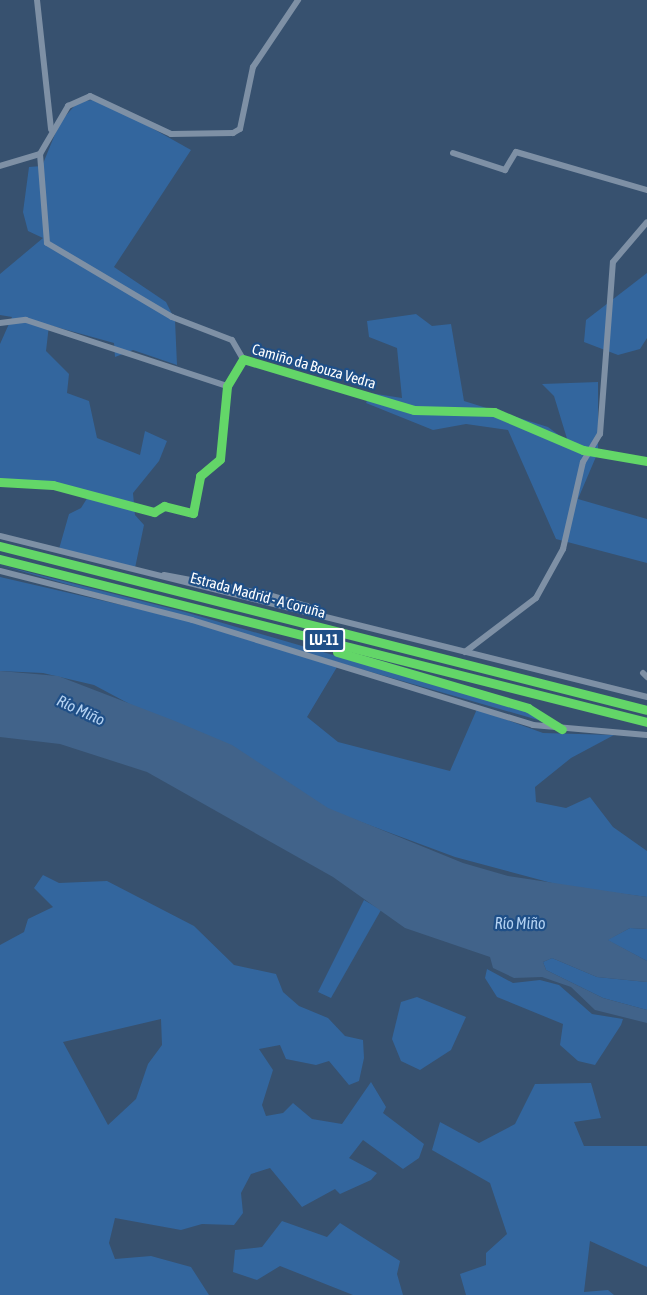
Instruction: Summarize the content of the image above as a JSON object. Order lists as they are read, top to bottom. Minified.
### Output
{"streets":{"main road":["Camiño da Bouza Vedra","Estrada Madrid - A Coruña","LU-11"]},"water":["Río Miño"]}
